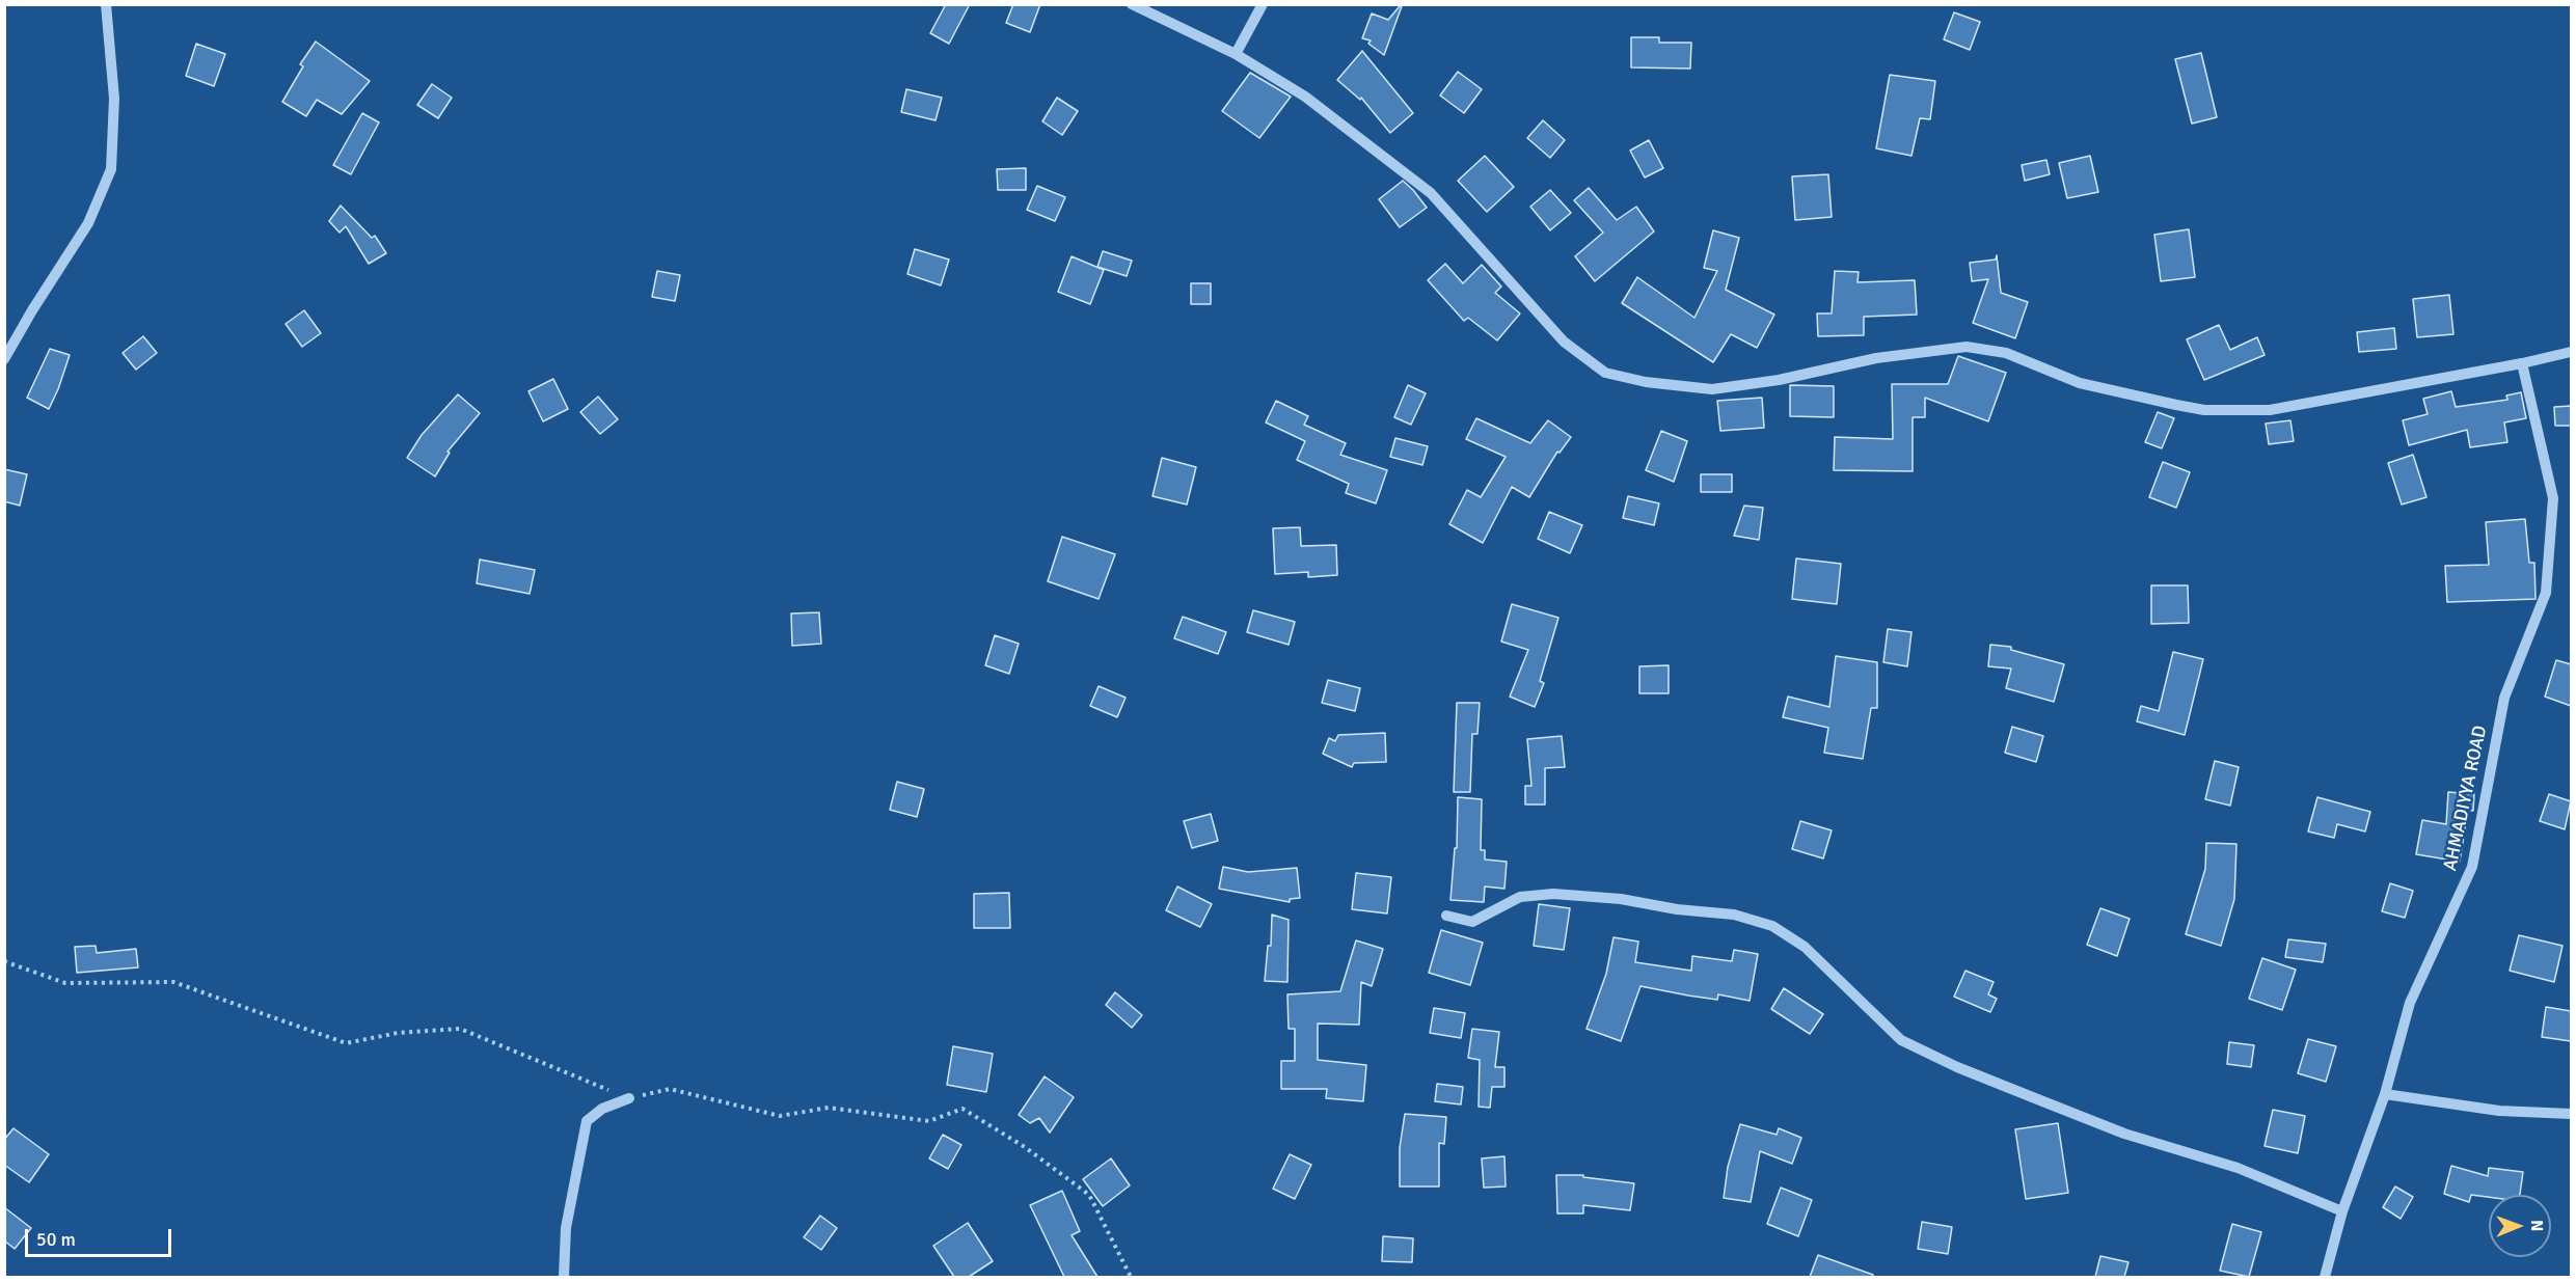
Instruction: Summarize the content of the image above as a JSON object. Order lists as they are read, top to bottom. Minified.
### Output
{"streets":{"street":["AHMADIYYA ROAD"]},"scale_bar":"50 m","north":"right"}
